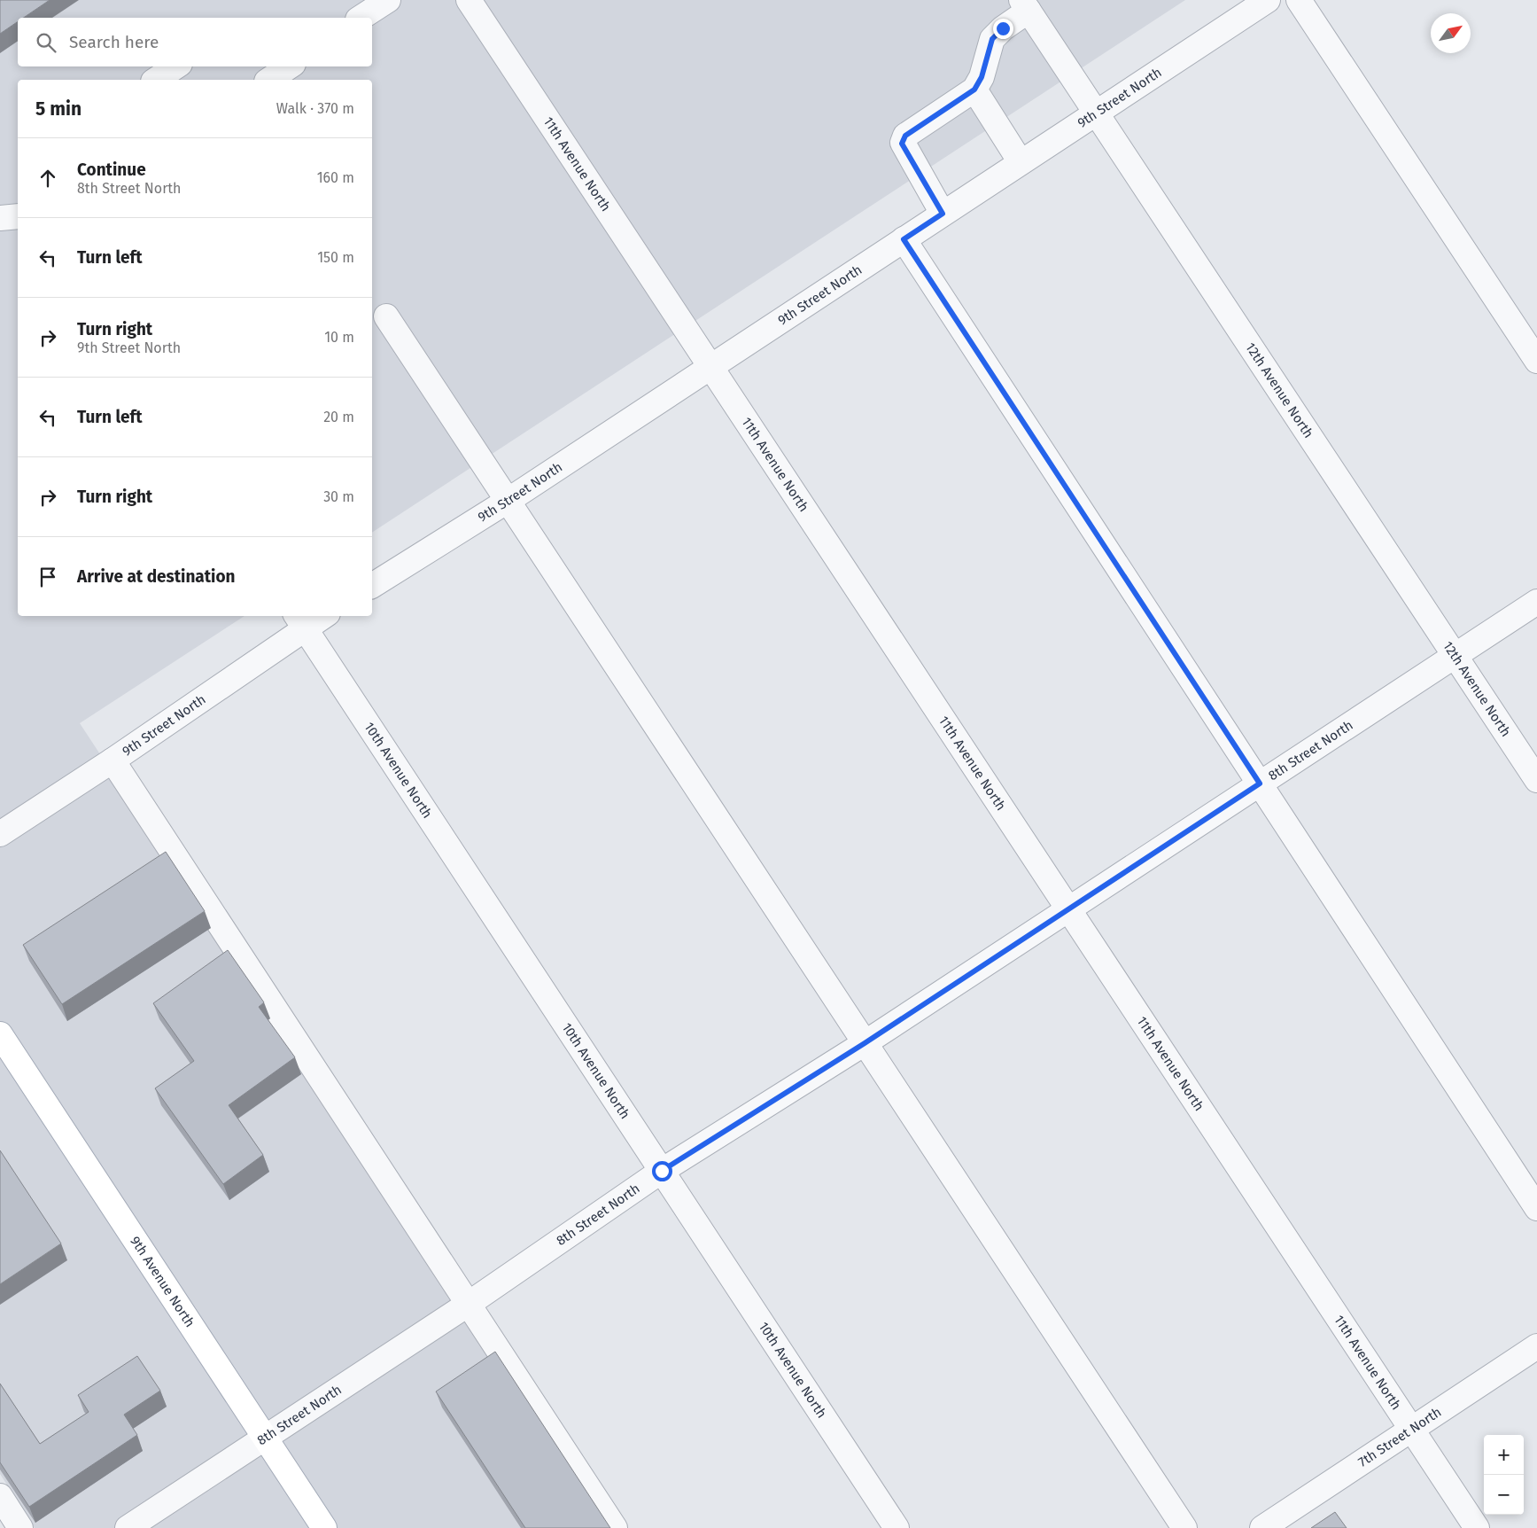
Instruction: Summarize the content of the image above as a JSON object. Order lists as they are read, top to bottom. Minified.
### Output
{"streets":{"main road":["9th Avenue North"],"street":["9th Street North","11th Avenue North","12th Avenue North","8th Street North","10th Avenue North","7th Street North"]},"crossings":[["9th Street North","11th Avenue North"],["9th Street North","12th Avenue North"],["9th Street North","10th Avenue North"],["11th Avenue North","8th Street North"],["11th Avenue North","7th Street North"],["12th Avenue North","8th Street North"],["8th Street North","10th Avenue North"],["8th Street North","9th Avenue North"]],"north":"top right","page":{"search":"Search here","heading":["5 min","Walk · 370 m"],"list":[["Continue","8th Street North","160 m"],["Turn left","150 m"],["Turn right","9th Street North","10 m"],["Turn left","20 m"],["Turn right","30 m"],"Arrive at destination"],"map_buttons":["+","−"]}}
